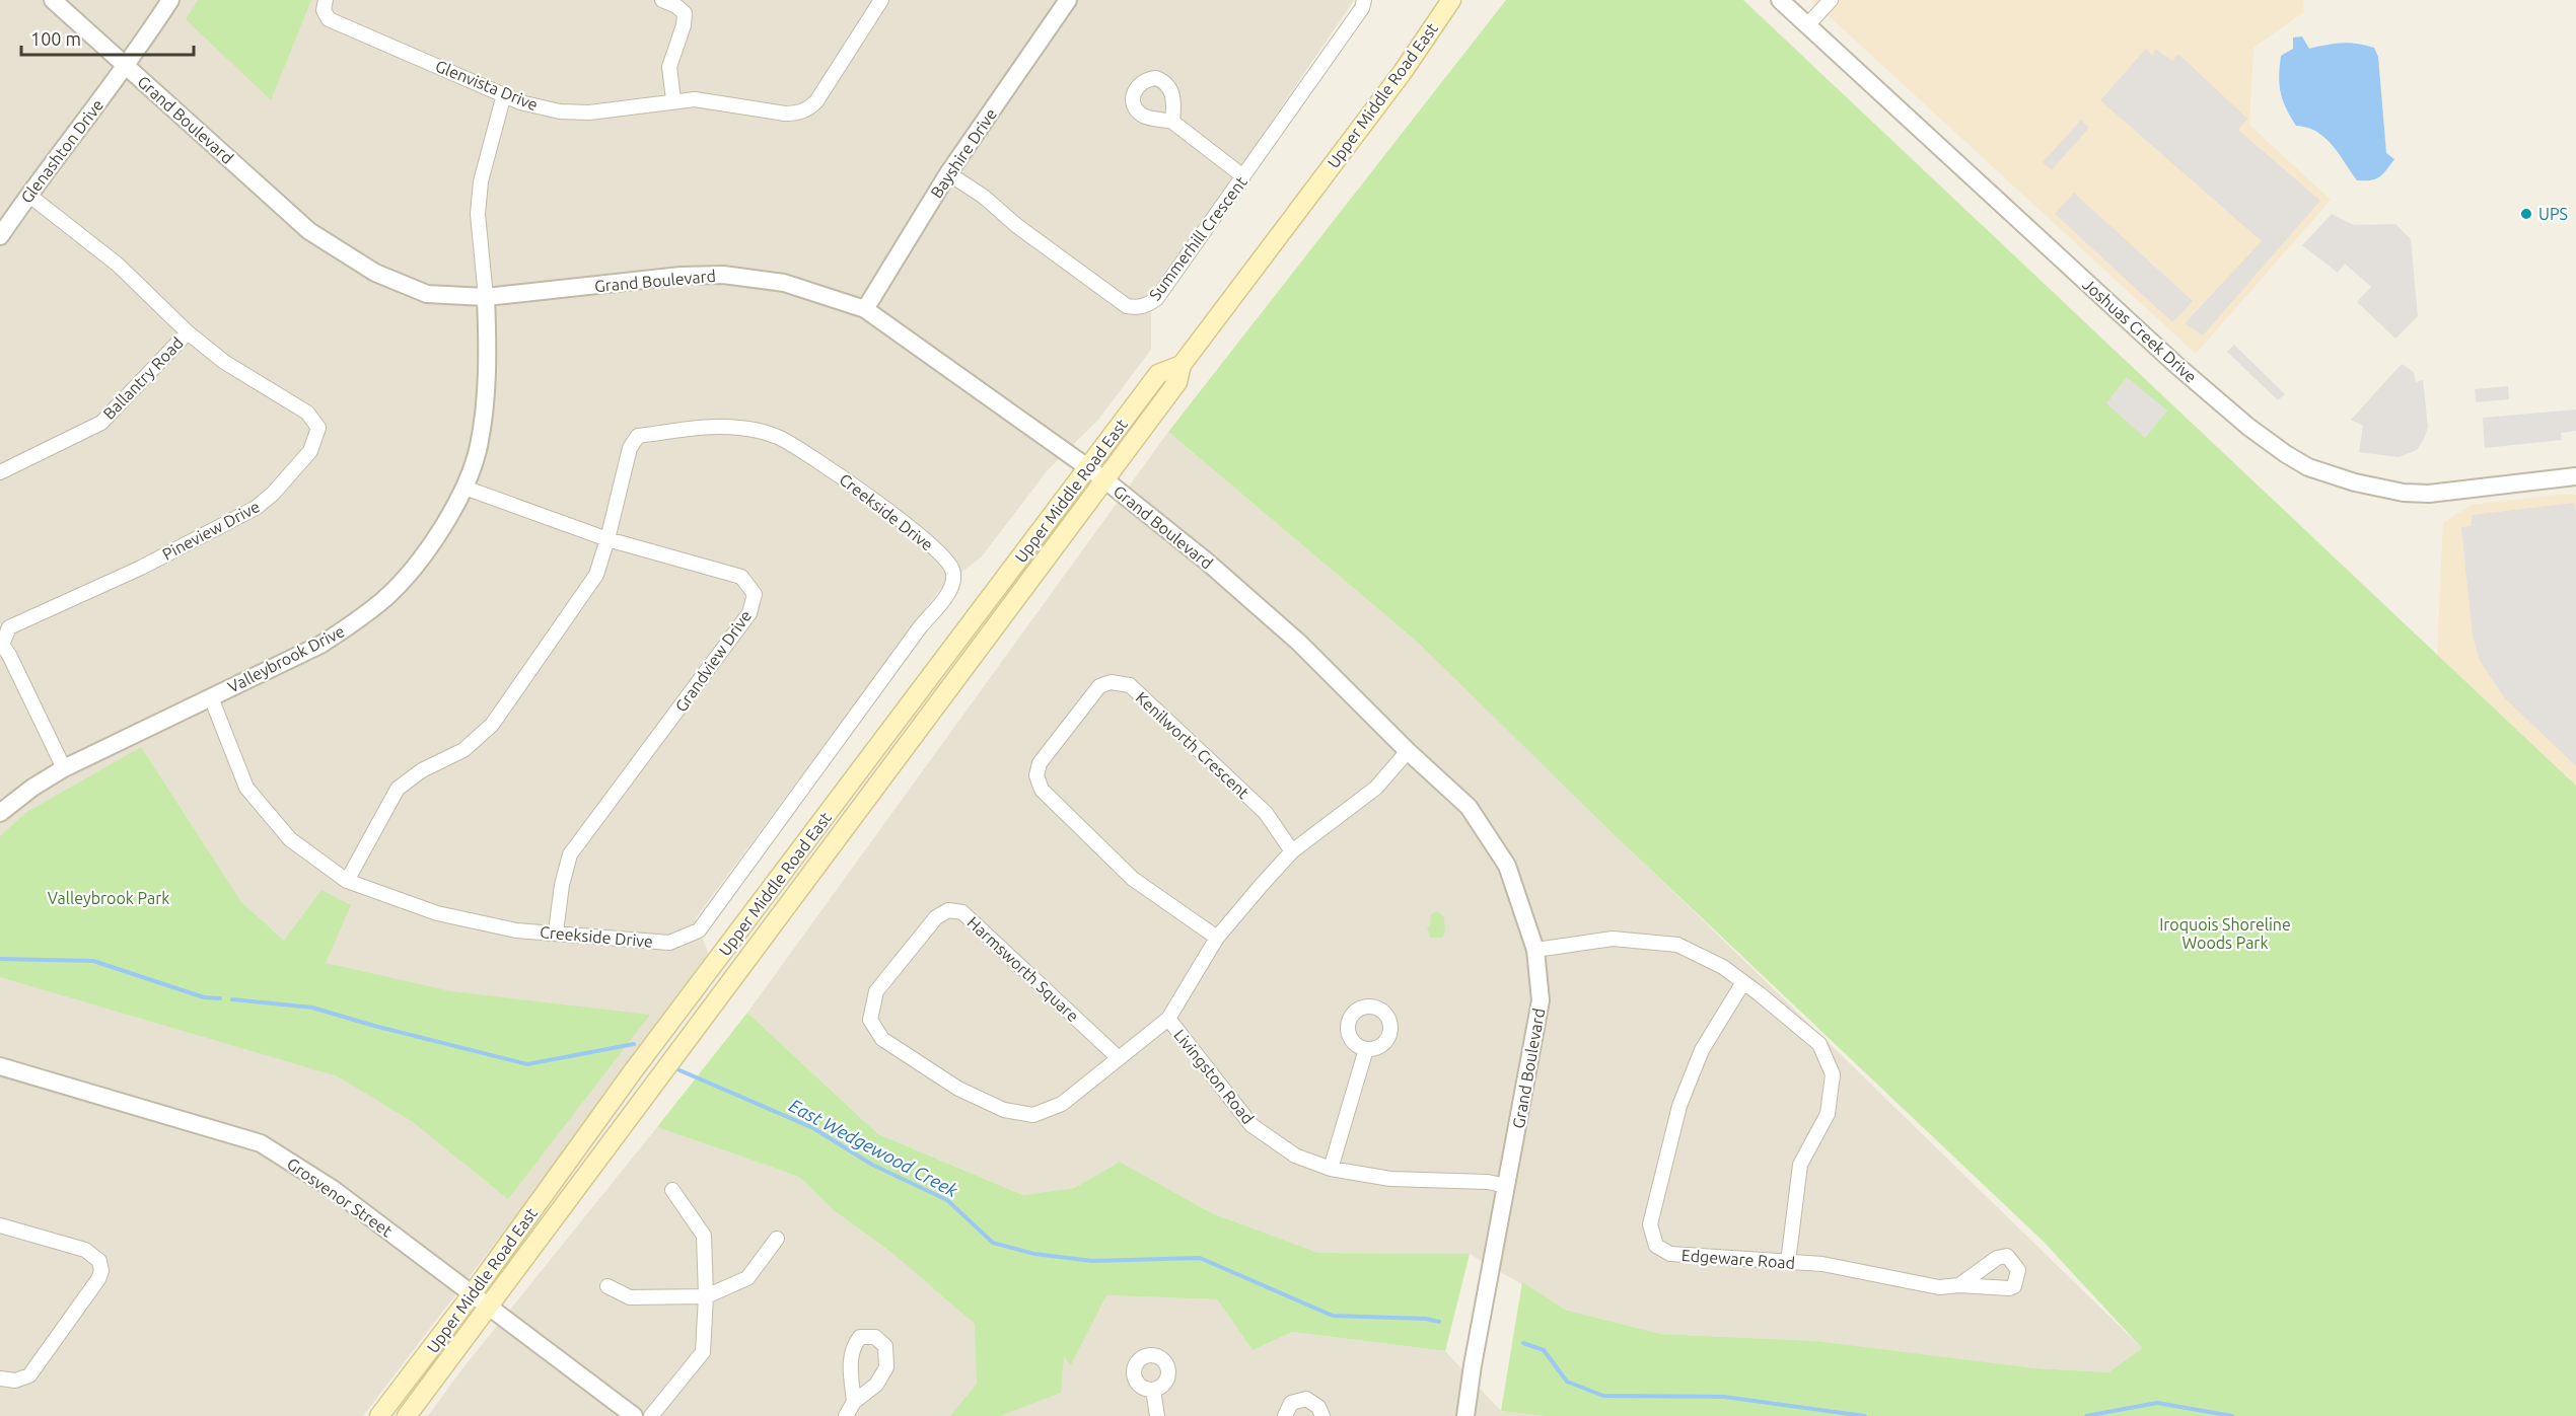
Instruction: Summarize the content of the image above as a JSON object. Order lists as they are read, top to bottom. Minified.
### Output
{"streets":{"main road":["Upper Middle Road East"],"street":["Glenvista Drive","Grand Boulevard","Glenashton Drive","Bayshire Drive","Summerhill Crescent","Joshuas Creek Drive","Ballantry Road","Creekside Drive","Pineview Drive","Valleybrook Drive","Grandview Drive","Kenilworth Crescent","Harmsworth Square","Livingston Road","Grosvenor Street","Edgeware Road"]},"crossings":[["Glenvista Drive","Valleybrook Drive"],["Upper Middle Road East","Grand Boulevard"],["Upper Middle Road East","Grosvenor Street"],["Grand Boulevard","Glenashton Drive"],["Grand Boulevard","Bayshire Drive"],["Grand Boulevard","Valleybrook Drive"],["Grand Boulevard","Harmsworth Square"],["Grand Boulevard","Livingston Road"],["Glenashton Drive","Pineview Drive"],["Bayshire Drive","Summerhill Crescent"],["Ballantry Road","Pineview Drive"],["Creekside Drive","Valleybrook Drive"],["Creekside Drive","Grandview Drive"],["Pineview Drive","Valleybrook Drive"],["Valleybrook Drive","Grandview Drive"],["Kenilworth Crescent","Harmsworth Square"],["Harmsworth Square","Livingston Road"]],"water":["East Wedgewood Creek"],"parks":["Valleybrook Park","Iroquois Shoreline Woods Park"],"places":["UPS"],"scale_bar":"100 m"}
